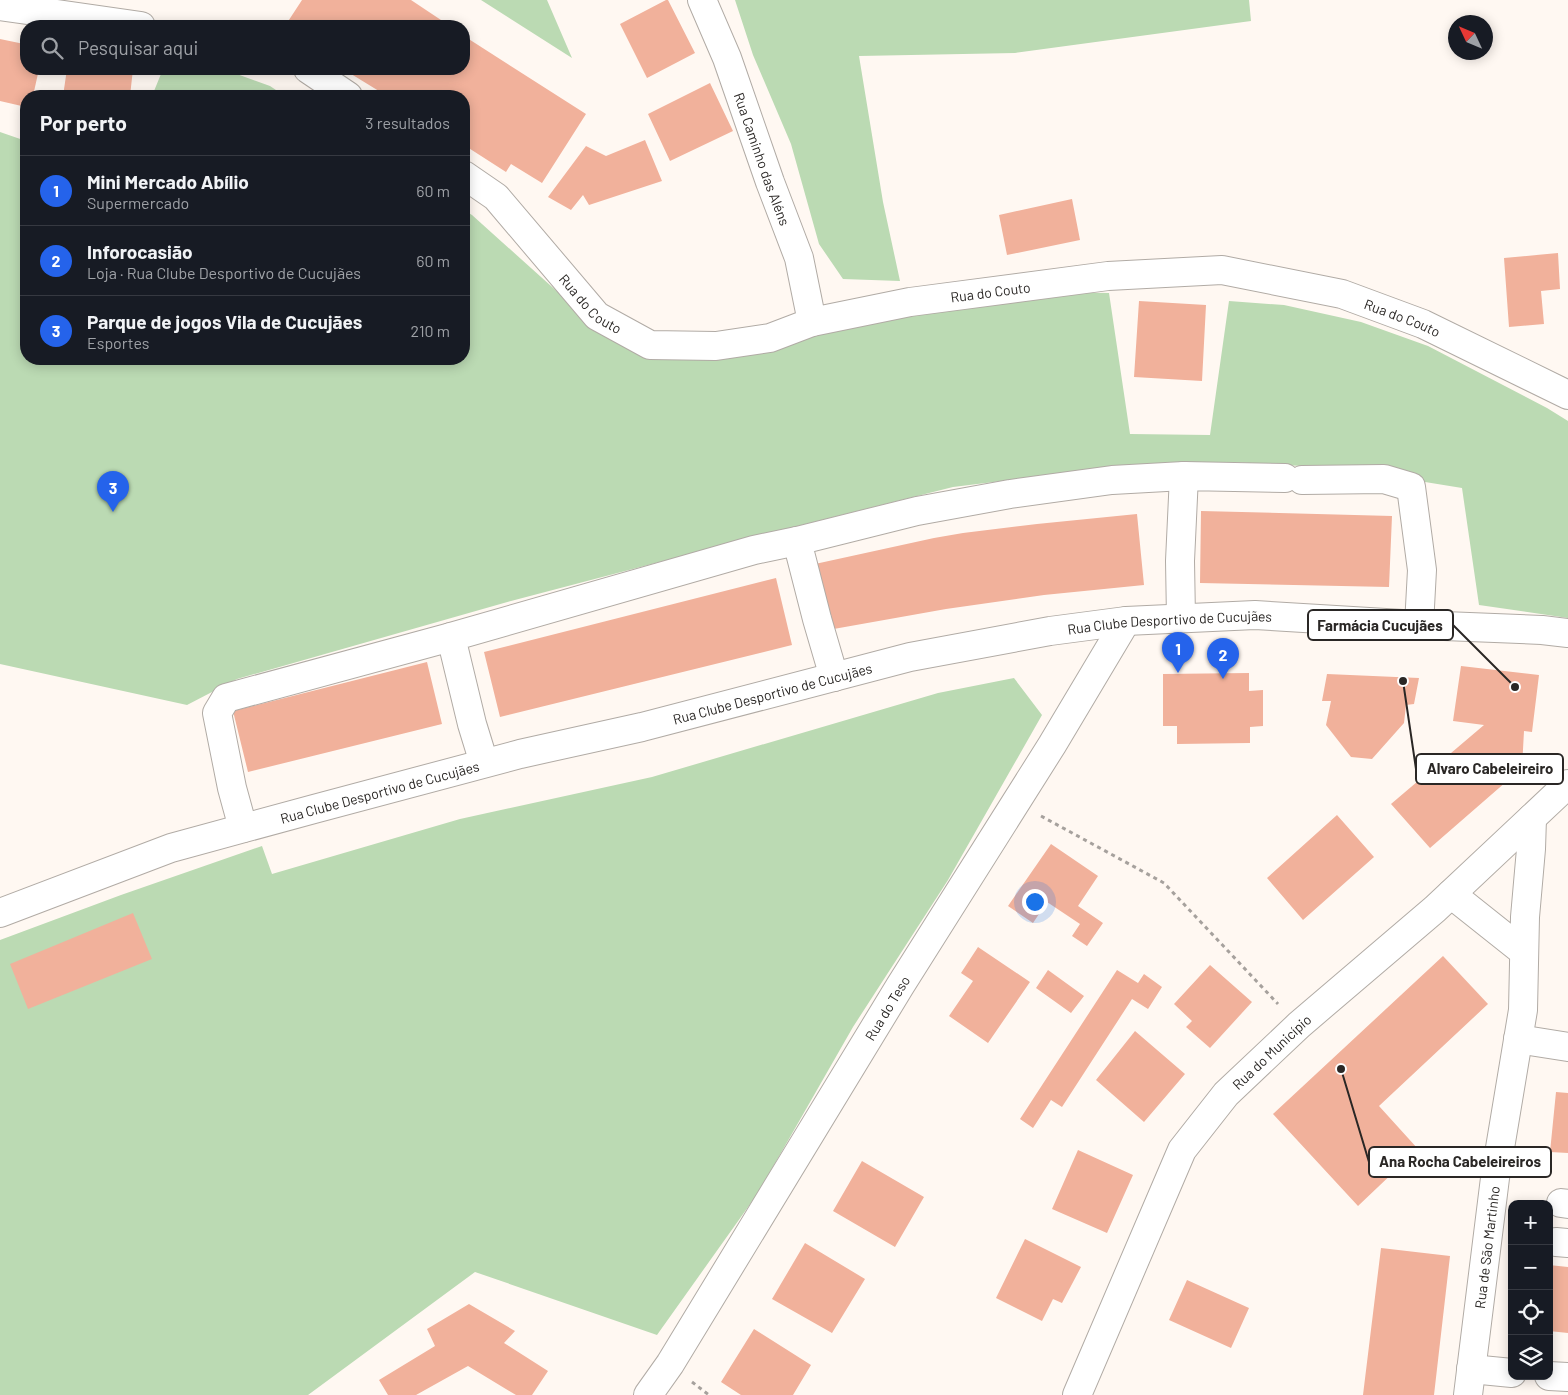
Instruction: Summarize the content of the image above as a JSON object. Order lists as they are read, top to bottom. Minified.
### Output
{"streets":{"street":["Rua Caminho das Aléns","Rua do Couto","Rua Clube Desportivo de Cucujães","Rua do Teso","Rua do Município","Rua de São Martinho"]},"crossings":[["Rua Caminho das Aléns","Rua do Couto"],["Rua Clube Desportivo de Cucujães","Rua do Teso"],["Rua do Município","Rua de São Martinho"]],"places":["Alvaro Cabeleireiro","Farmácia Cucujães","Ana Rocha Cabeleireiros"],"north":"top left","page":{"search":"Pesquisar aqui","heading":["Por perto","3 resultados"],"list":[{"mark":"1","name":"Mini Mercado Abílio","note":"Supermercado","value":"60 m"},{"mark":"2","name":"Inforocasião","note":"Loja · Rua Clube Desportivo de Cucujães","value":"60 m"},{"mark":"3","name":"Parque de jogos Vila de Cucujães","note":"Esportes","value":"210 m"}],"pins":["3","1","2"],"map_buttons":["+","−"]}}
